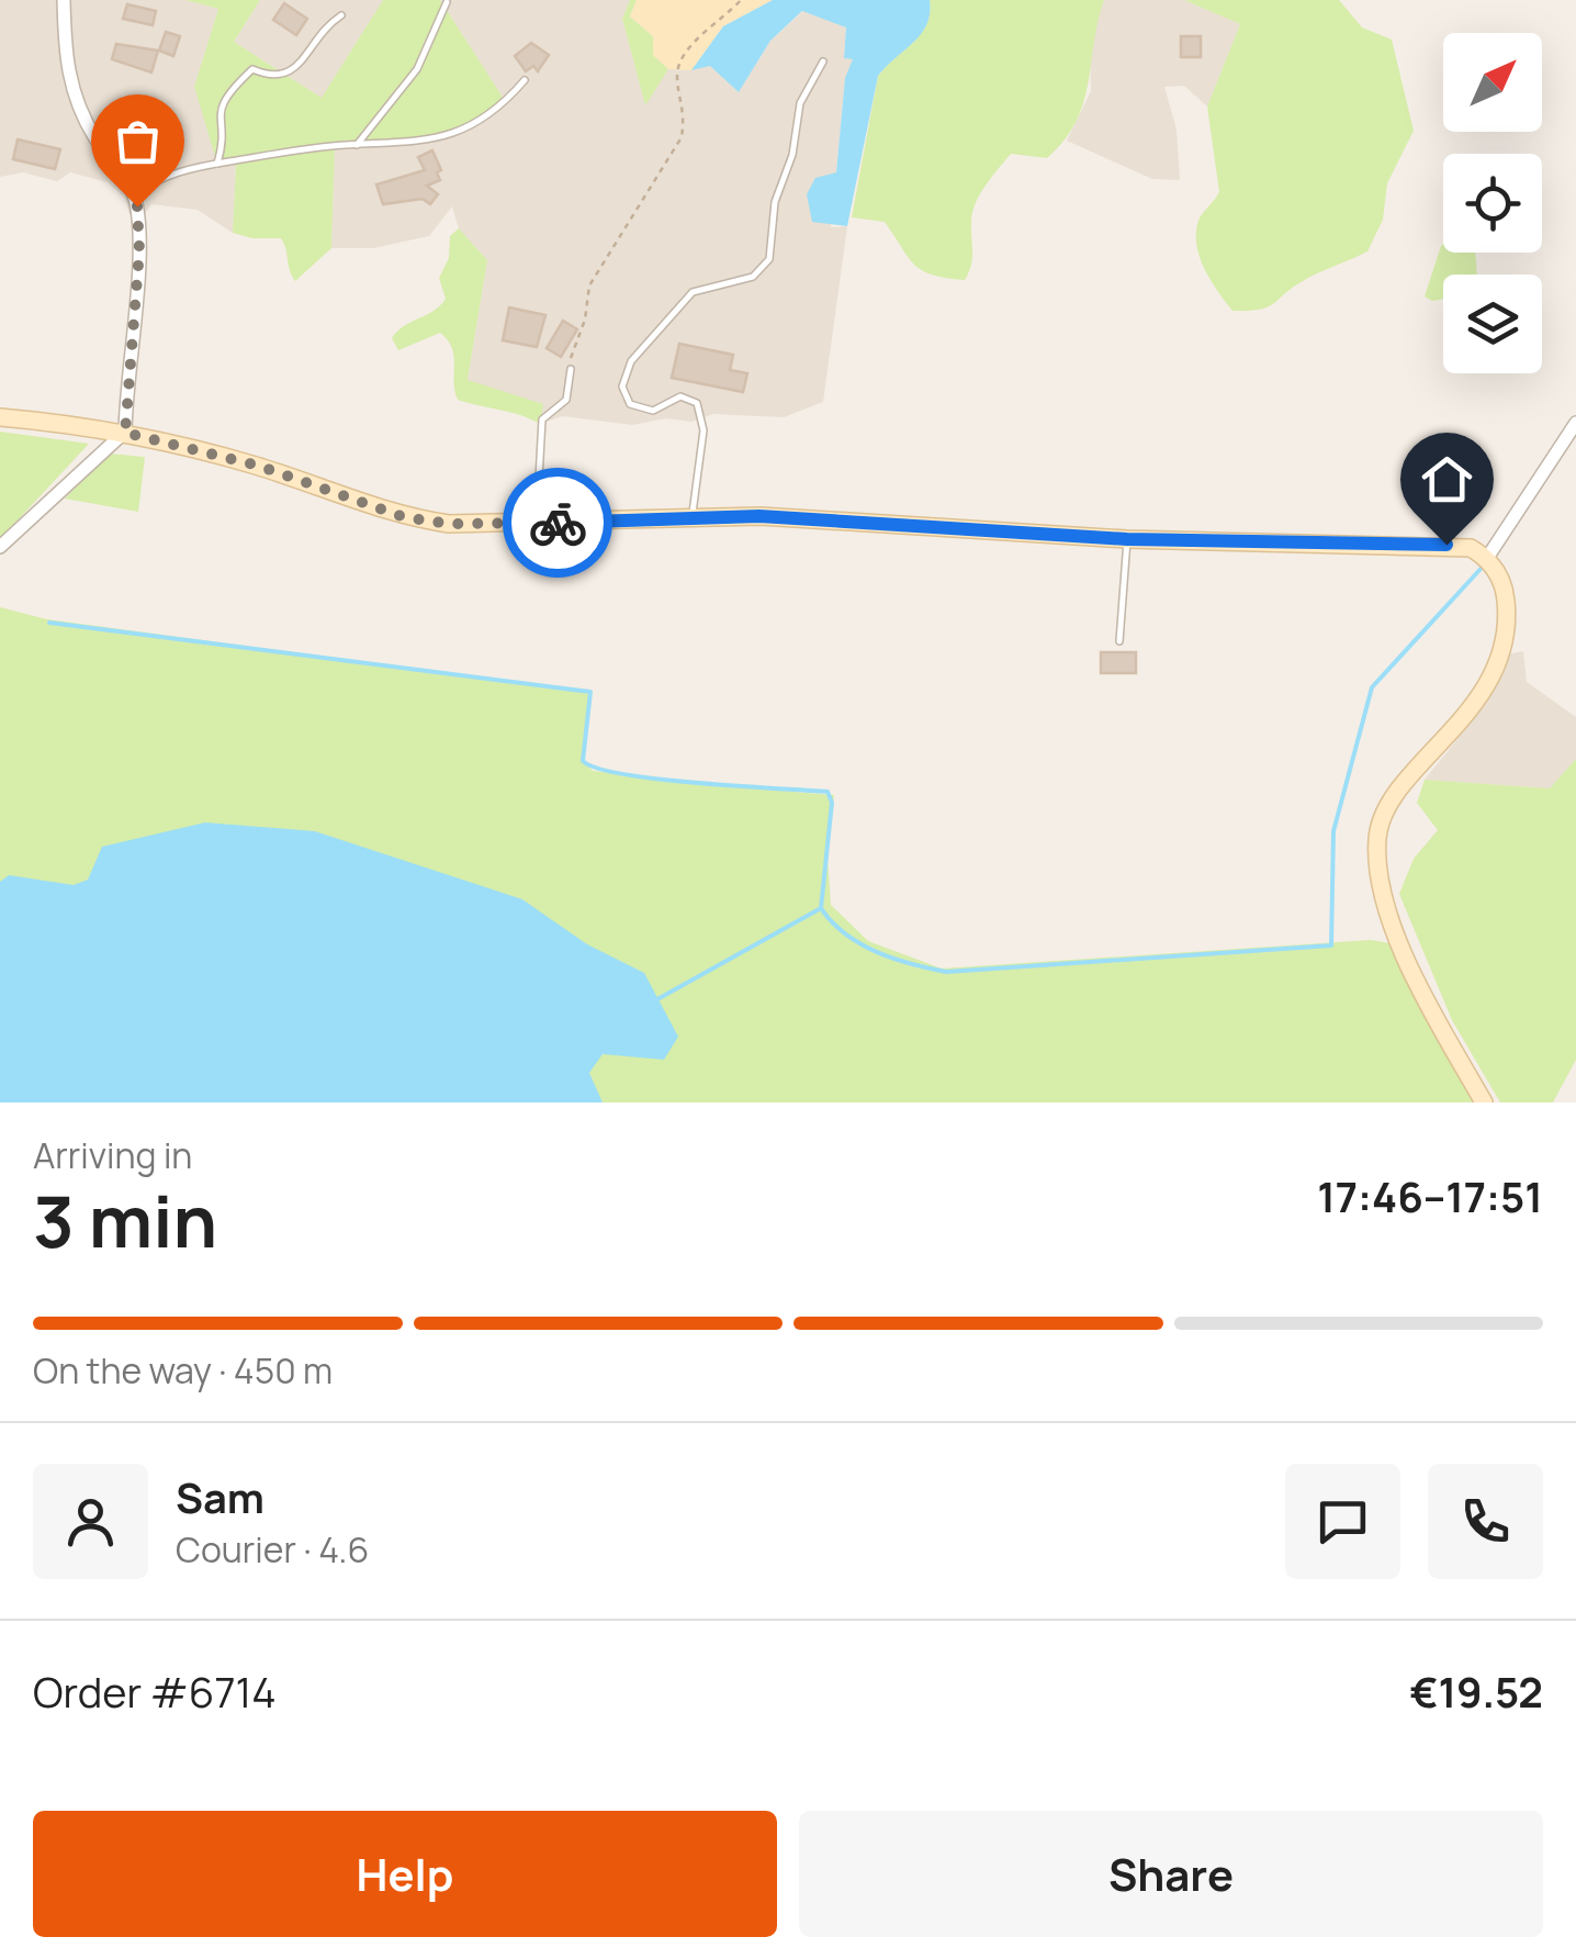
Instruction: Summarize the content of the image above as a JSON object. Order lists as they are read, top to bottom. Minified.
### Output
{"north":"top right","page":{"heading":["3 min","Arriving in","17:46–17:51"],"panel":["Sam","Courier · 4.6","Order #6714","€19.52"],"bar":"On the way · 450 m","buttons":["Help","Share"]}}
